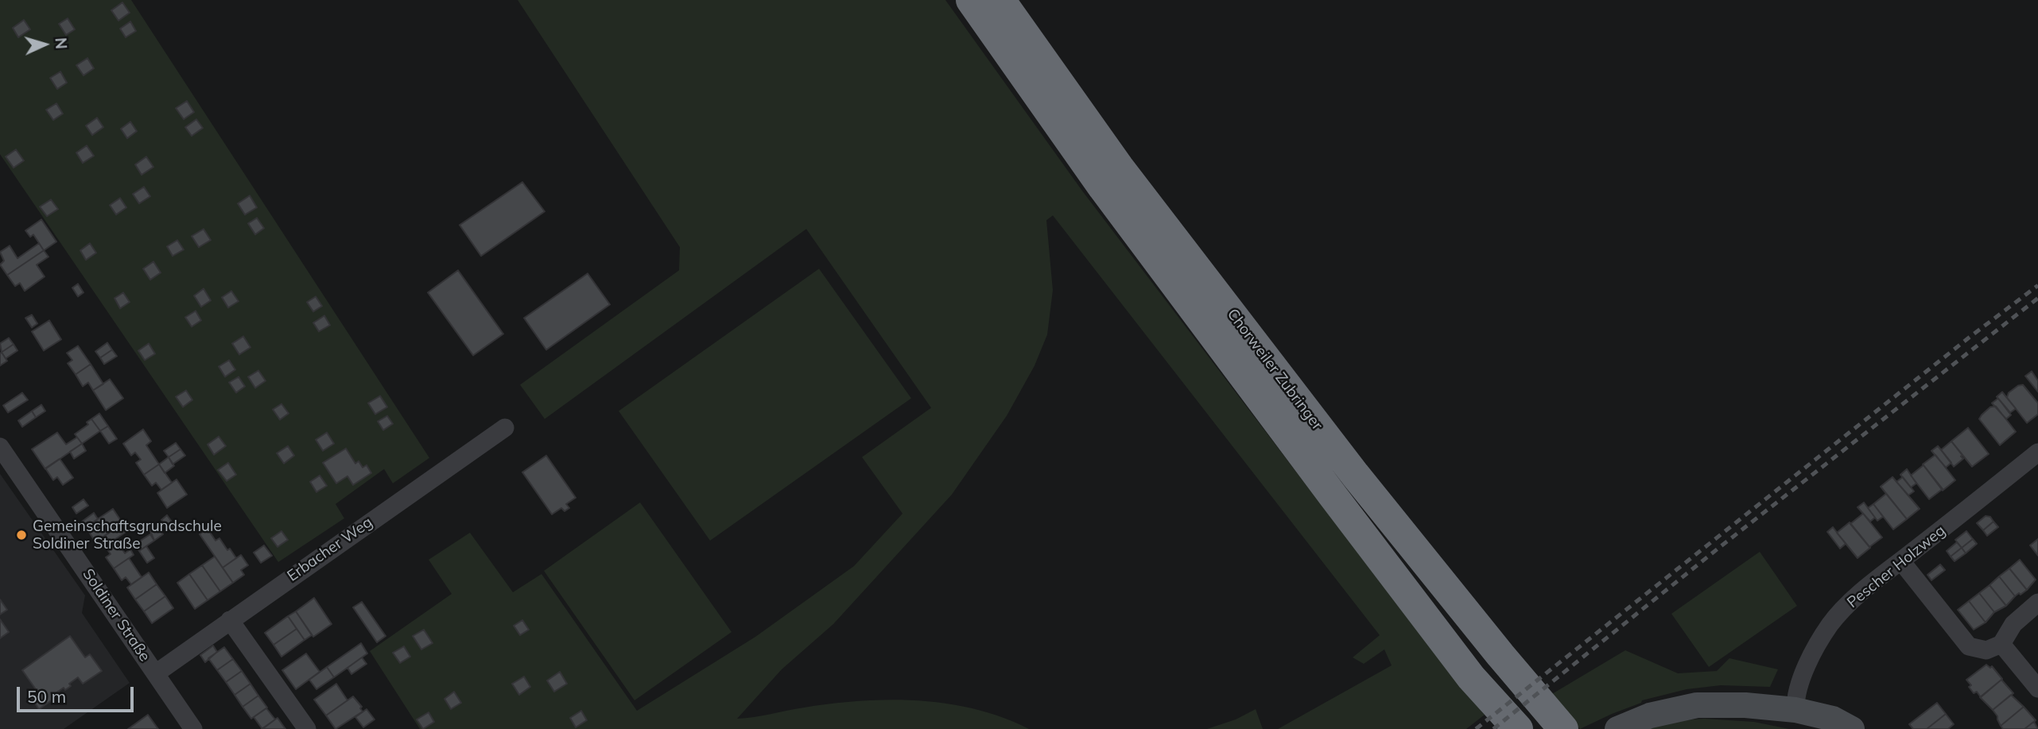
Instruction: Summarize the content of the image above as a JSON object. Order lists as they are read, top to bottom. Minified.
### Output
{"streets":{"highway":["Chorweiler Zubringer"],"street":["Erbacher Weg","Pescher Holzweg","Soldiner Straße"]},"crossings":[["Erbacher Weg","Soldiner Straße"]],"places":["Gemeinschaftsgrundschule Soldiner Straße"],"scale_bar":"50 m","north":"right"}
